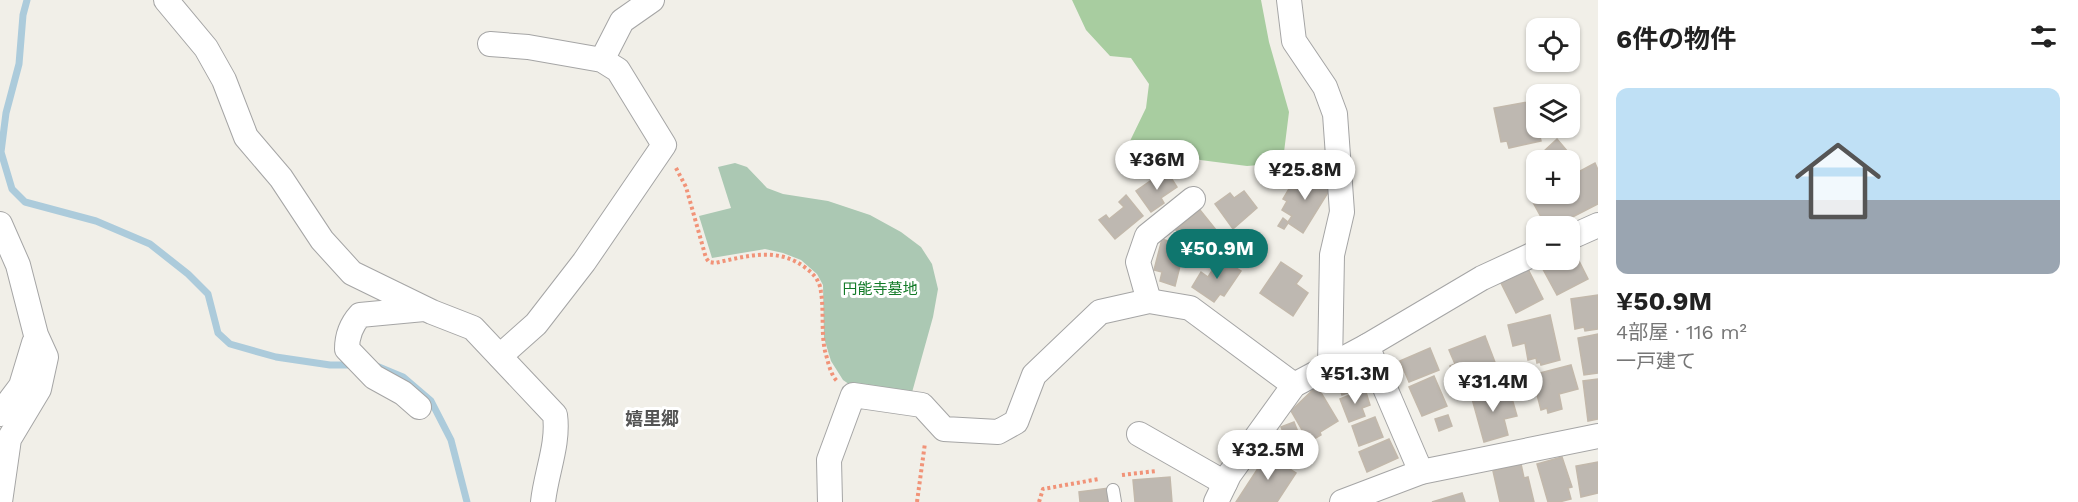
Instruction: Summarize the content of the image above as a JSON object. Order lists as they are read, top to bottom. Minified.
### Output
{"districts":["嬉里郷"],"parks":["円能寺墓地"],"page":{"heading":"6件の物件","map_buttons":["+","−"],"list":[{"name":"¥50.9M","note":"4部屋 · 116 m² · 一戸建て"}],"price":["¥36M","¥25.8M","¥50.9M","¥51.3M","¥31.4M","¥32.5M"]}}
